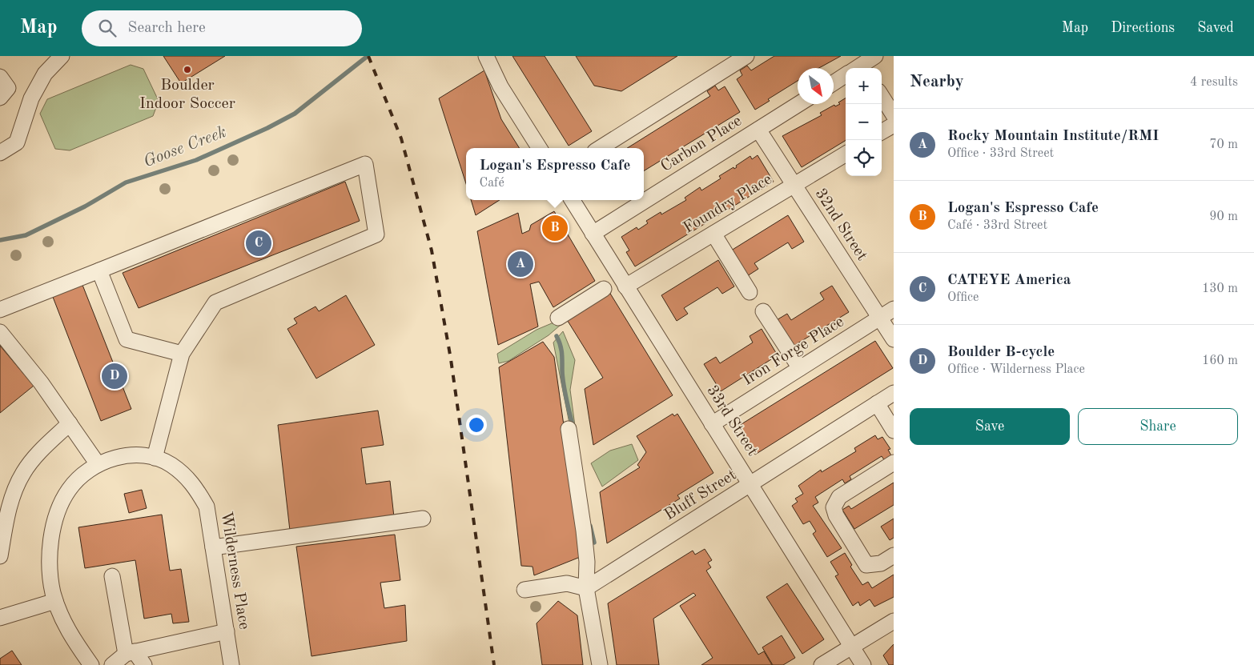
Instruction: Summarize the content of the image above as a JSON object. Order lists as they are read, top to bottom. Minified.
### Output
{"streets":{"street":["Carbon Place","Foundry Place","32nd Street","Iron Forge Place","33rd Street","Bluff Street","Wilderness Place"]},"crossings":[["Carbon Place","32nd Street"],["Carbon Place","33rd Street"],["Foundry Place","32nd Street"],["Foundry Place","33rd Street"],["32nd Street","Iron Forge Place"],["Iron Forge Place","33rd Street"],["33rd Street","Bluff Street"]],"water":["Goose Creek"],"places":["Boulder Indoor Soccer"],"north":"bottom right","page":{"header":"Map","search":"Search here","nav":["Map","Directions","Saved"],"heading":["Nearby","4 results"],"map_buttons":["+","−"],"list":[{"mark":"A","name":"Rocky Mountain Institute/RMI","note":"Office · 33rd Street","value":"70 m"},{"mark":"B","name":"Logan's Espresso Cafe","note":"Café · 33rd Street","value":"90 m"},{"mark":"C","name":"CATEYE America","note":"Office","value":"130 m"},{"mark":"D","name":"Boulder B-cycle","note":"Office · Wilderness Place","value":"160 m"}],"popup":["Logan's Espresso Cafe","Café"],"pins":["B","C","A","D"],"buttons":["Save","Share"]}}
